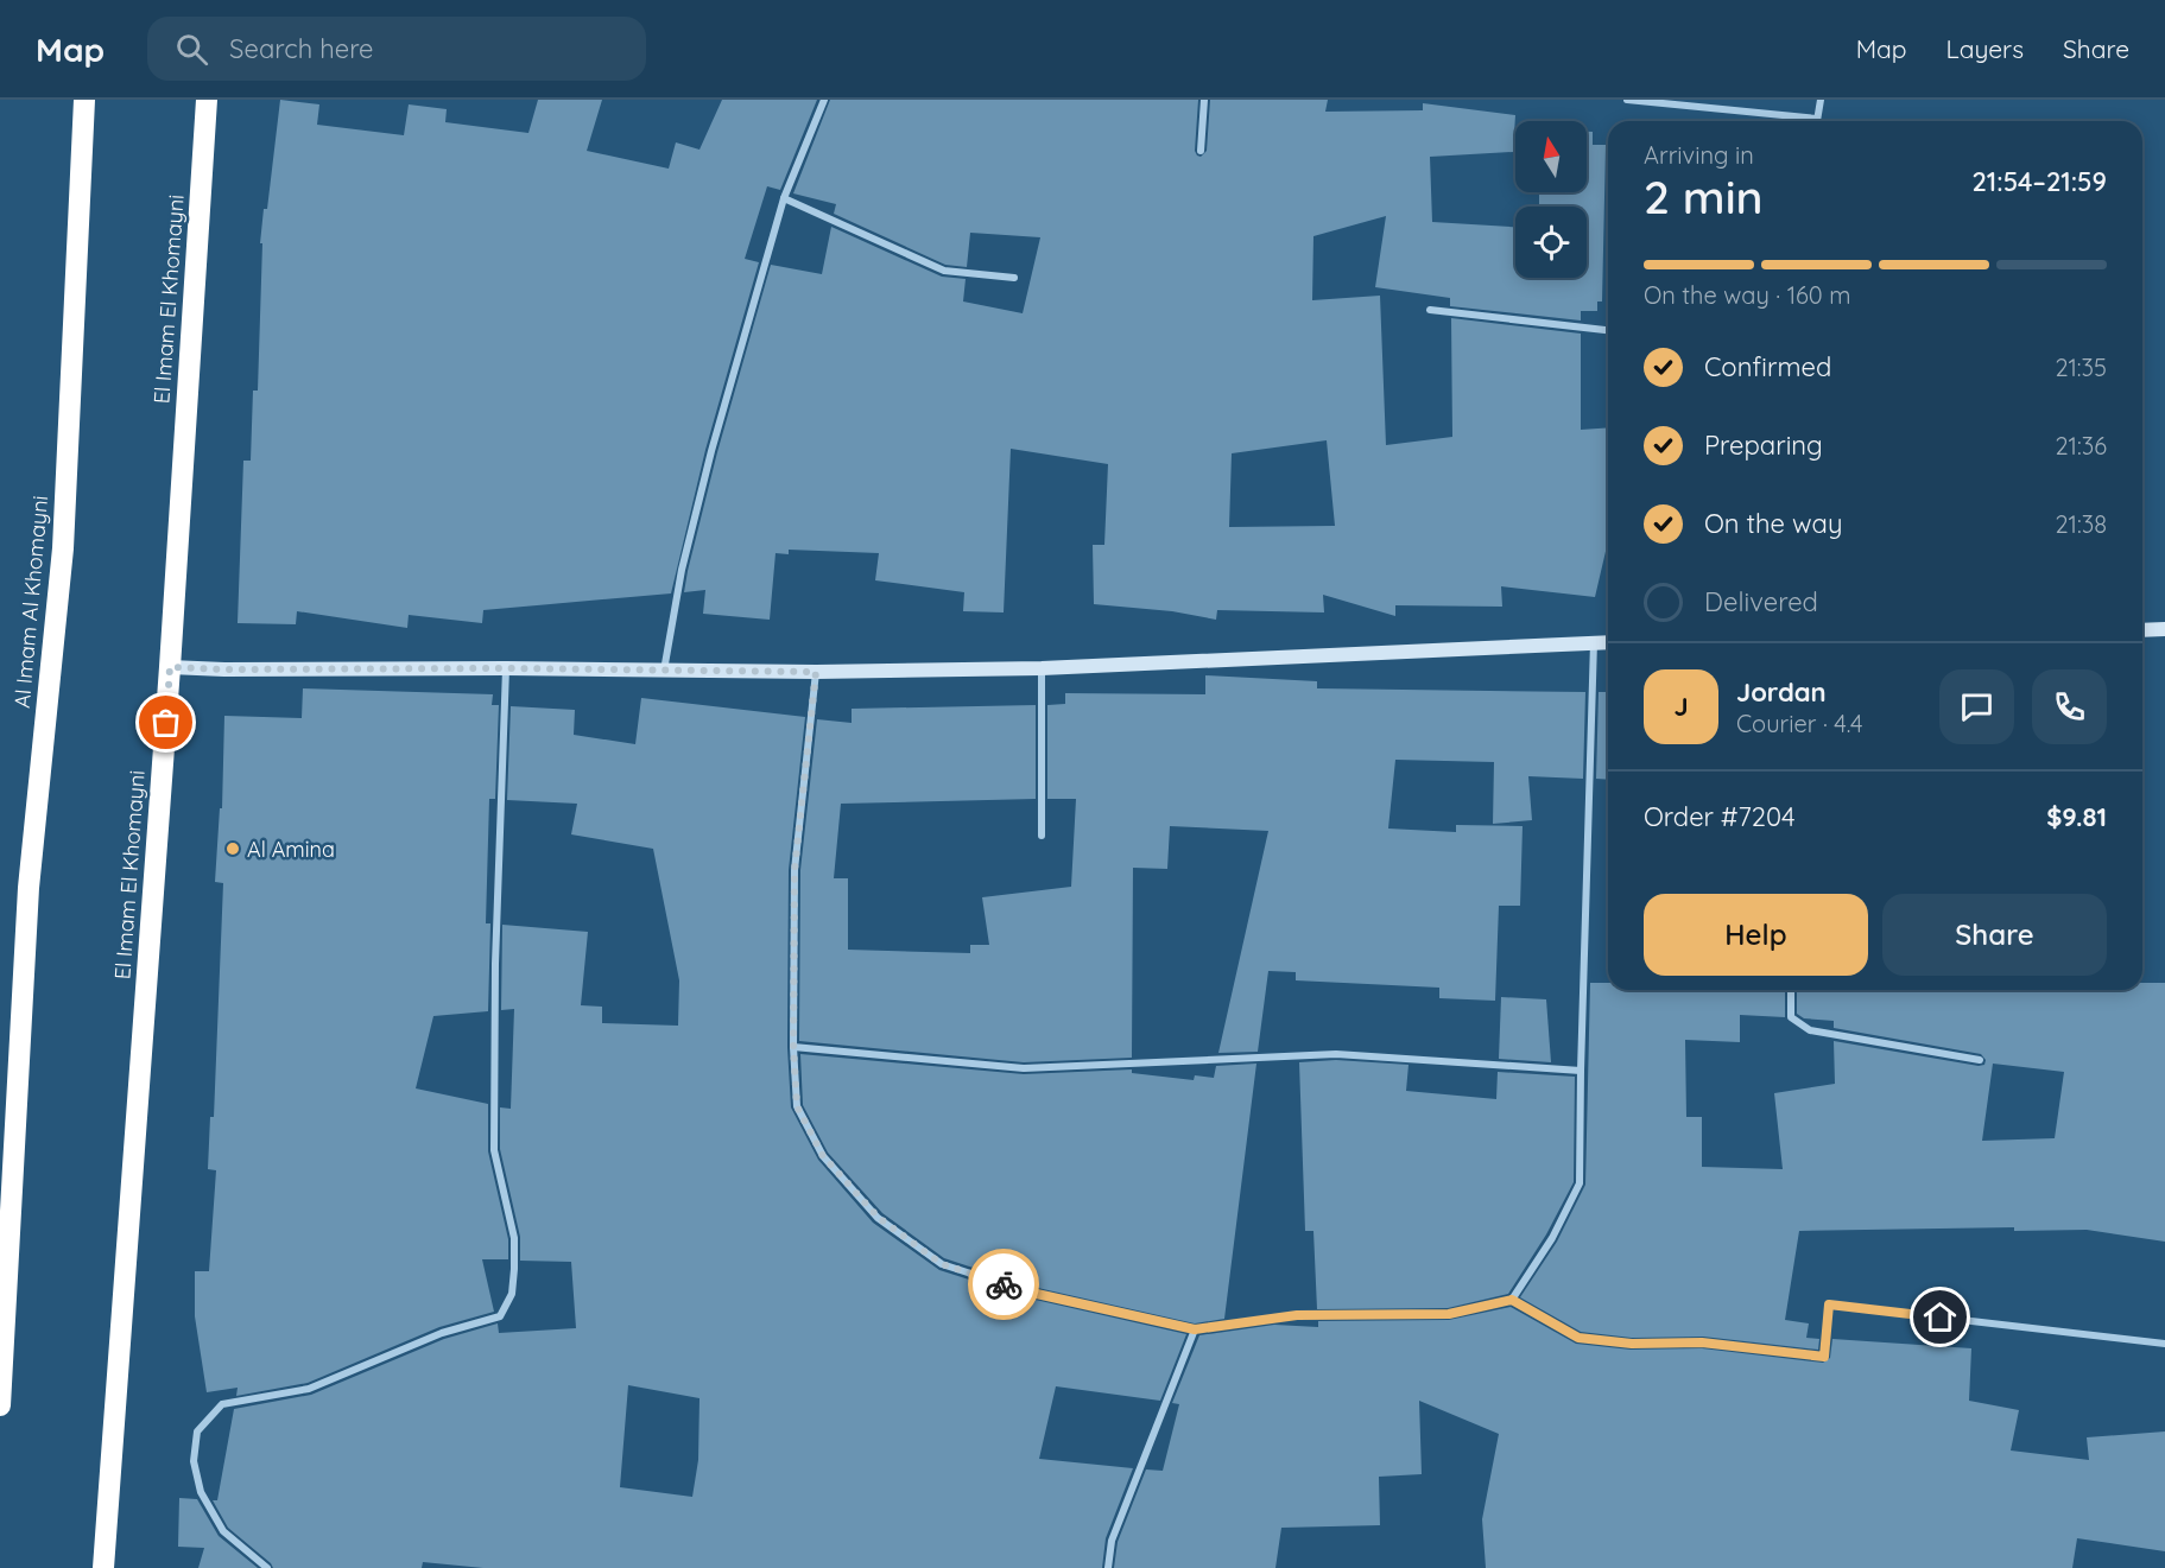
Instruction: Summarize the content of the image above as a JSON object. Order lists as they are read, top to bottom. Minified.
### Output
{"streets":{"highway":["El Imam El Khomayni","Al Imam Al Khomayni"]},"places":["Al Amina"],"north":"top","page":{"header":"Map","search":"Search here","nav":["Map","Layers","Share"],"heading":["2 min","Arriving in","21:54–21:59"],"panel":["Jordan","Courier · 4.4","Order #7204","$9.81"],"bar":"On the way · 160 m","list":[["Confirmed","21:35"],["Preparing","21:36"],["On the way","21:38"],"Delivered"],"round":"J","buttons":["Help","Share"]}}
